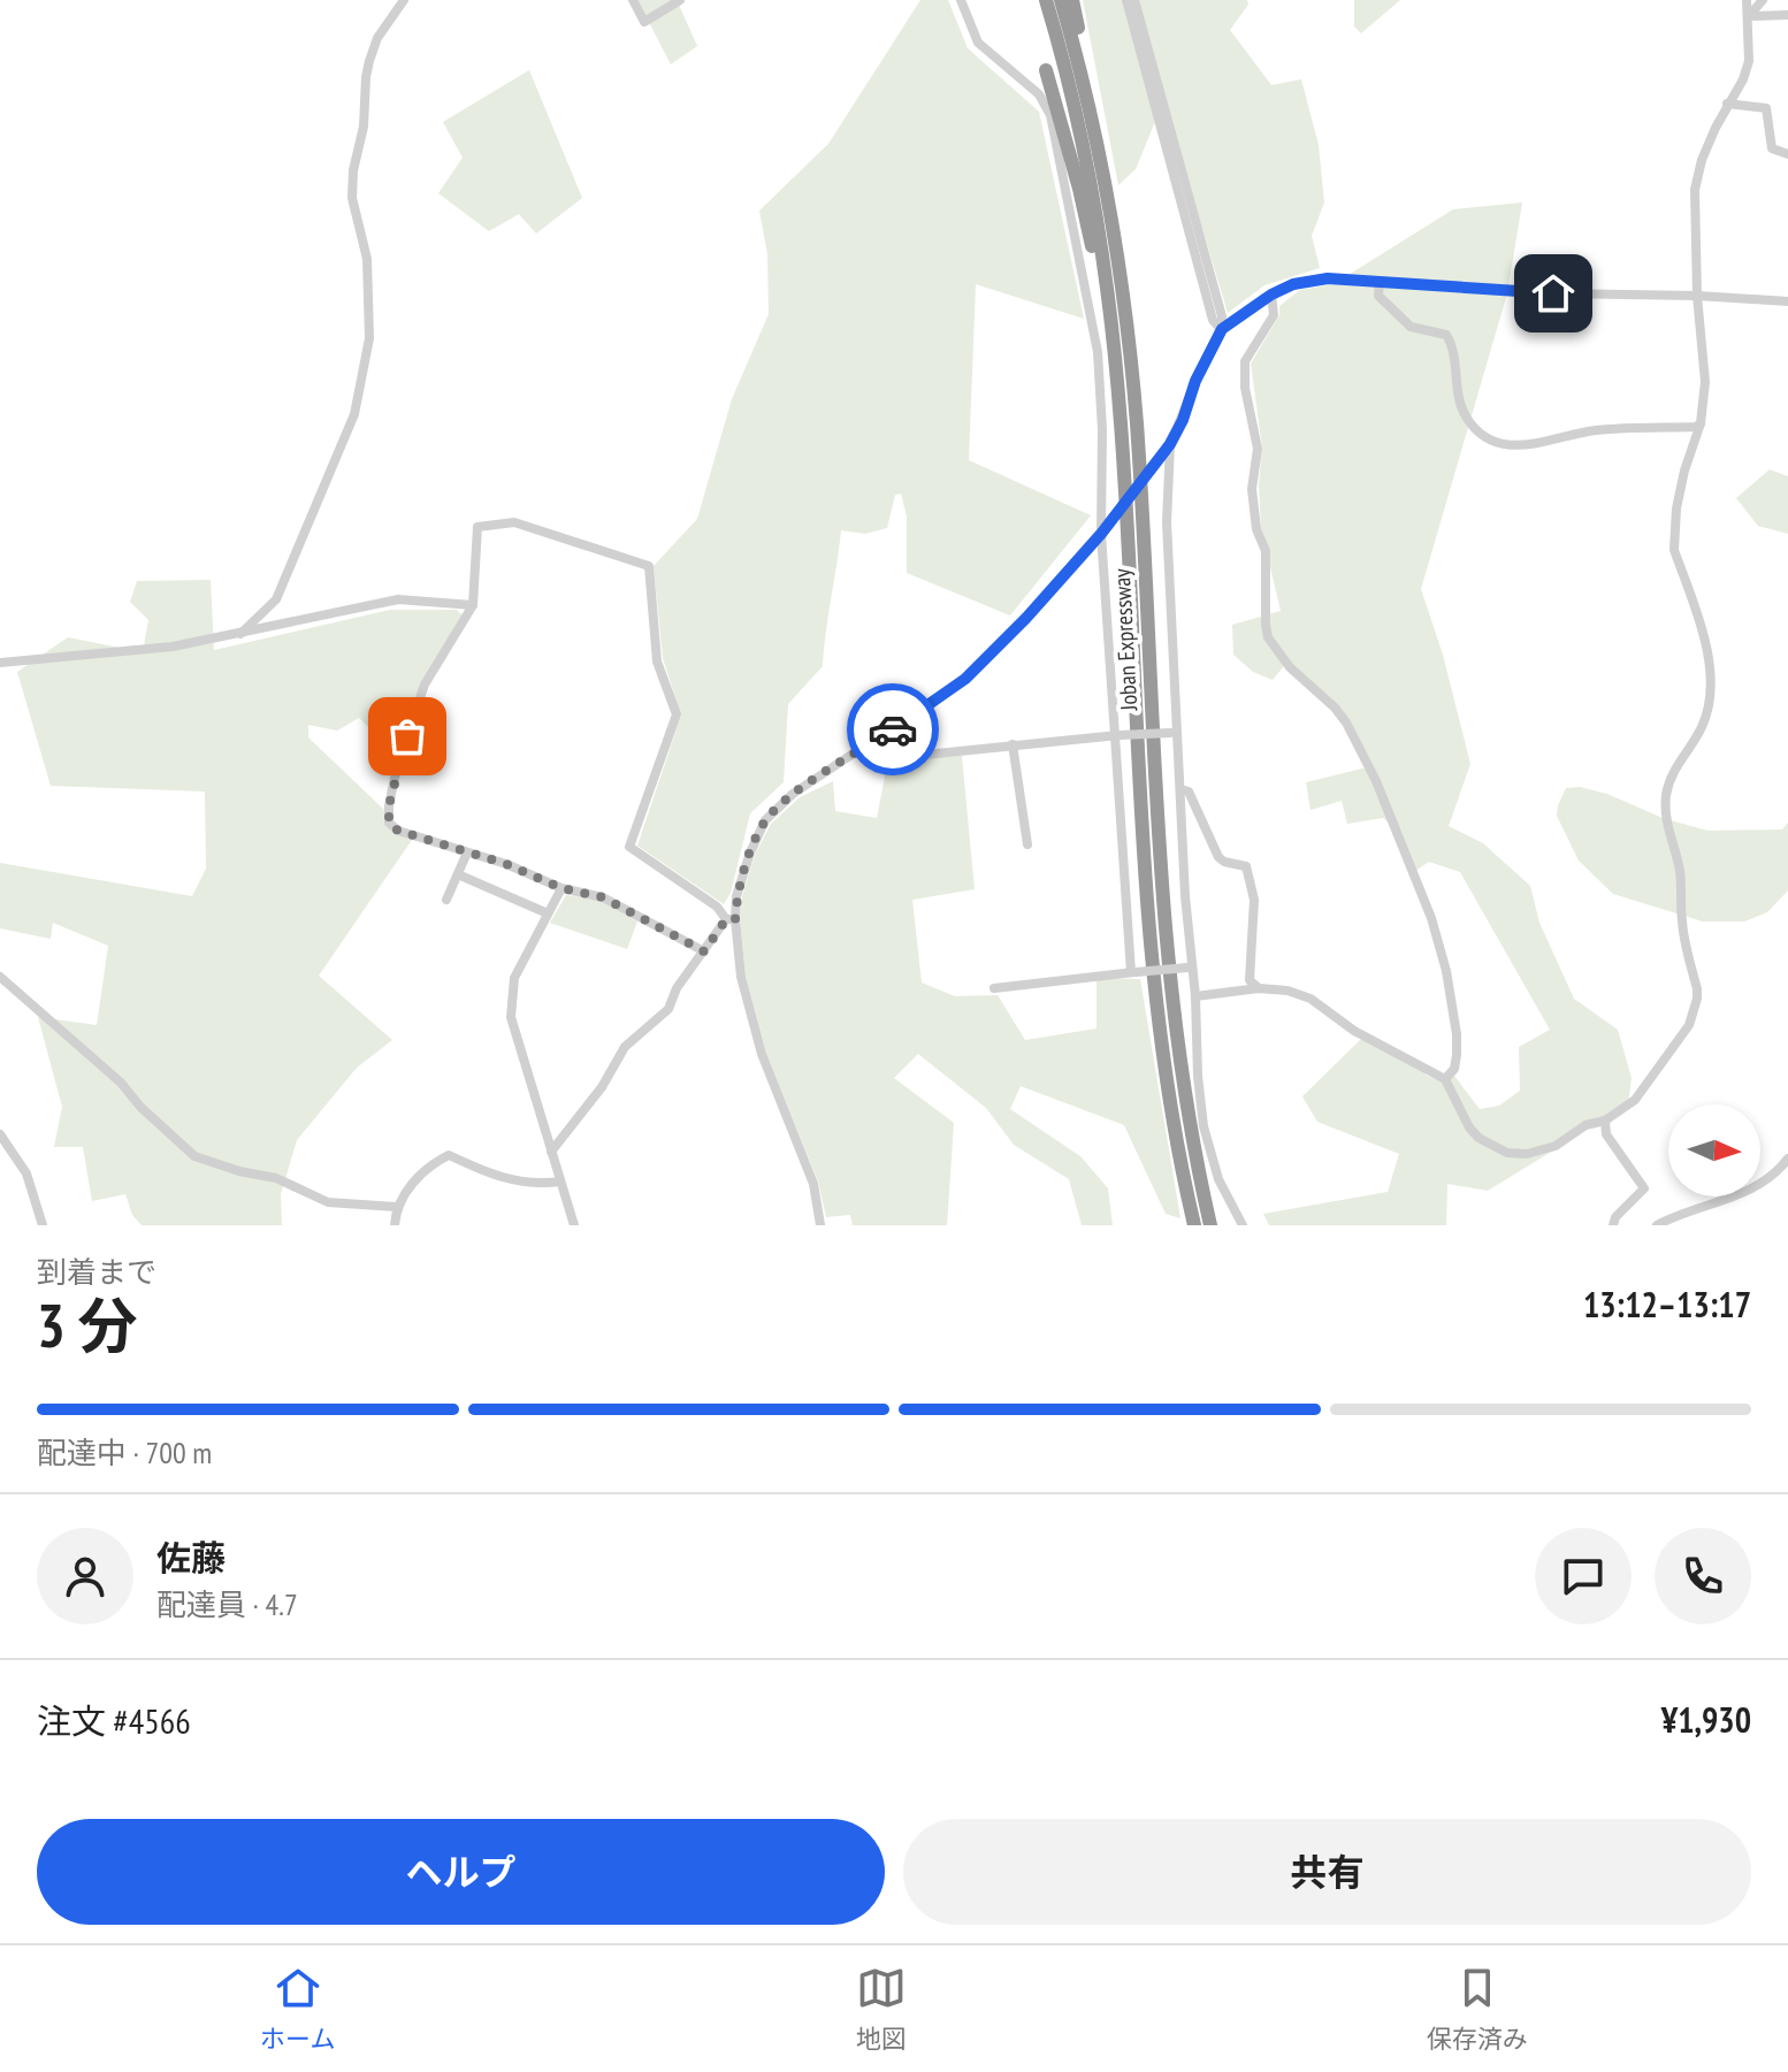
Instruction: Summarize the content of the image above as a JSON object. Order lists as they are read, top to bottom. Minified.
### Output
{"streets":{"highway":["Joban Expressway"]},"north":"right","page":{"heading":["3 分","到着まで","13:12–13:17"],"panel":["佐藤","配達員 · 4.7","注文 #4566","¥1,930"],"bar":"配達中 · 700 m","buttons":["ヘルプ","共有"],"tabs":["ホーム","地図","保存済み"]}}
